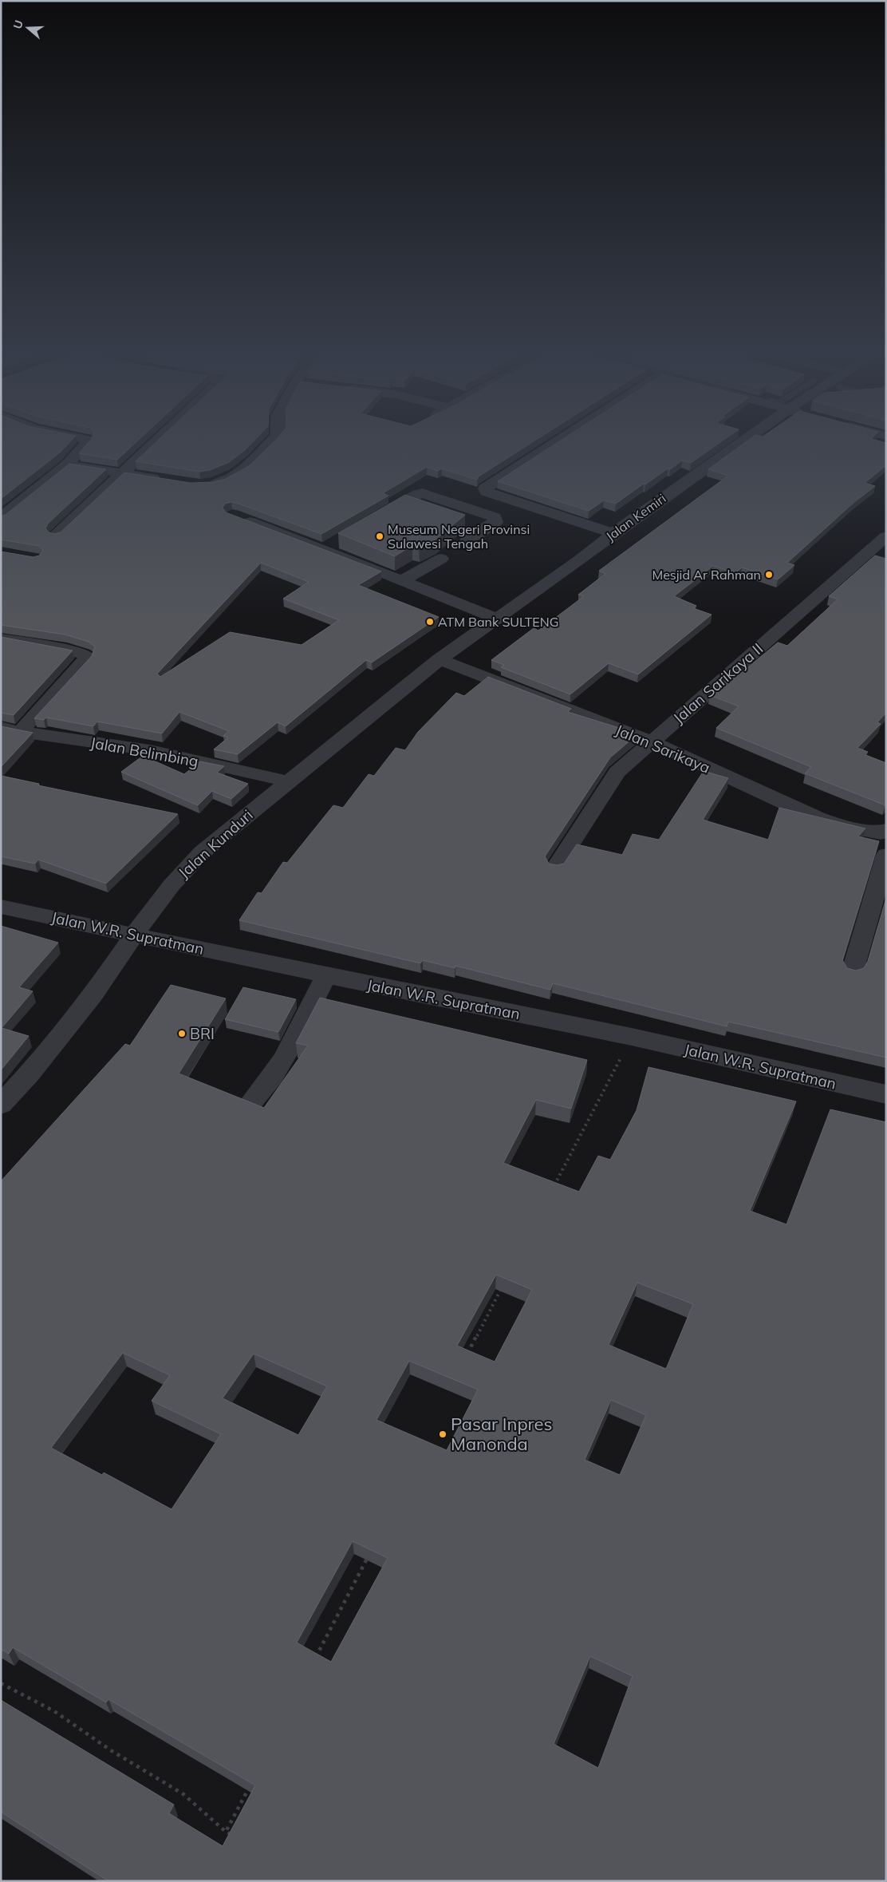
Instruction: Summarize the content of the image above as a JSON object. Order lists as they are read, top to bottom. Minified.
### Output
{"streets":{"street":["Jalan Kemiri","Jalan Sarikaya II","Jalan Sarikaya","Jalan Belimbing","Jalan Kunduri","Jalan W.R. Supratman"]},"crossings":[["Jalan Kemiri","Jalan Sarikaya"],["Jalan Kemiri","Jalan Kunduri"],["Jalan Sarikaya II","Jalan Sarikaya"],["Jalan Sarikaya","Jalan Kunduri"],["Jalan Belimbing","Jalan Kunduri"],["Jalan Kunduri","Jalan W.R. Supratman"]],"places":["Museum Negeri Provinsi Sulawesi Tengah","Mesjid Ar Rahman","ATM Bank SULTENG","BRI","Pasar Inpres Manonda"],"north":"left"}
